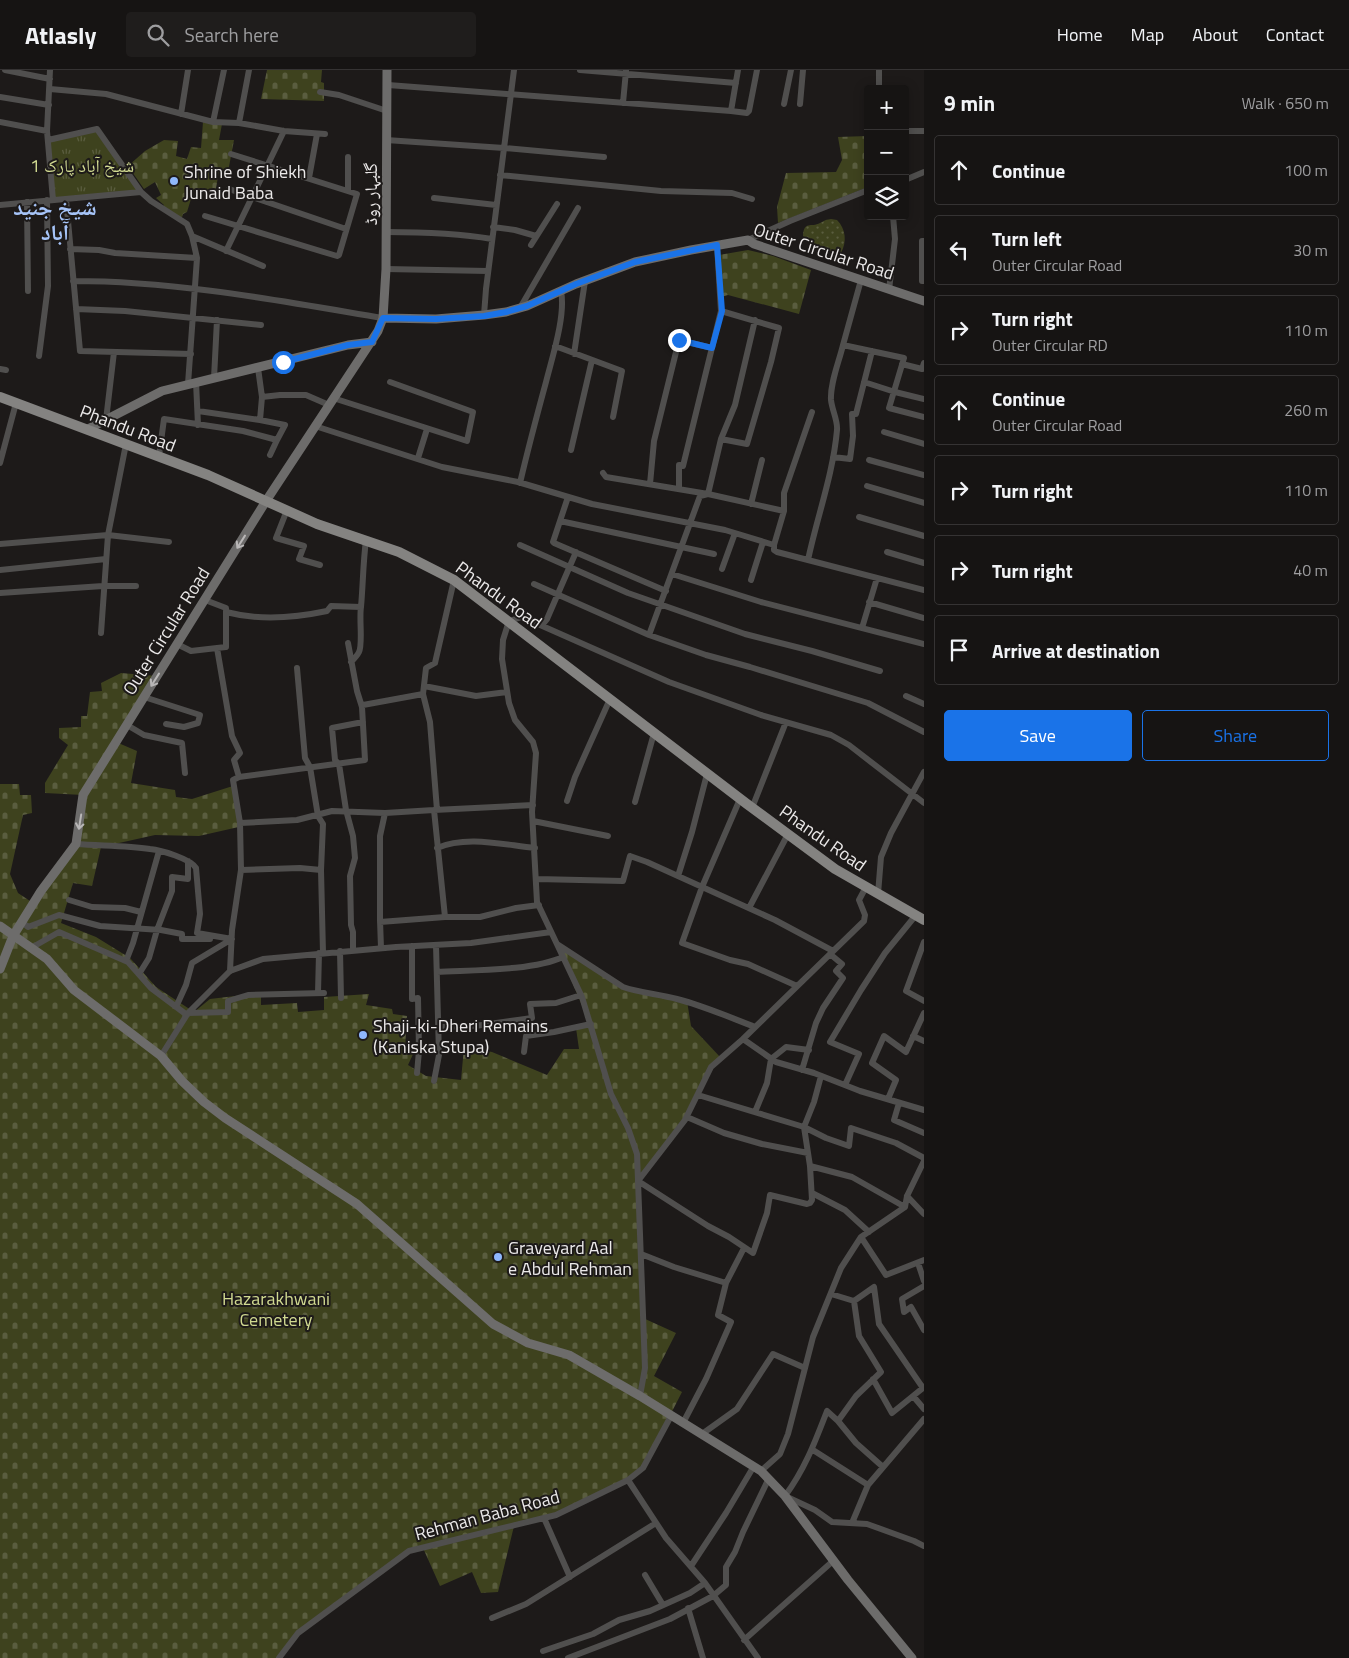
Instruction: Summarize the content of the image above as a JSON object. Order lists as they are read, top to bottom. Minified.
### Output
{"streets":{"main road":["گلبہار روڈ","Outer Circular Road","Phandu Road"],"street":["Rehman Baba Road"]},"crossings":[["گلبہار روڈ","Outer Circular Road"],["Outer Circular Road","Phandu Road"]],"districts":["شیخ جنید آباد"],"parks":["شیخ آباد پارک 1","Hazarakhwani Cemetery"],"places":["Shrine of Shiekh Junaid Baba","Shaji-ki-Dheri Remains (Kaniska Stupa)","Graveyard Aal e Abdul Rehman"],"page":{"header":"Atlasly","search":"Search here","nav":["Home","Map","About","Contact"],"heading":["9 min","Walk · 650 m"],"map_buttons":["+","−"],"list":[["Continue","100 m"],["Turn left","Outer Circular Road","30 m"],["Turn right","Outer Circular RD","110 m"],["Continue","Outer Circular Road","260 m"],["Turn right","110 m"],["Turn right","40 m"],"Arrive at destination"],"buttons":["Save","Share"]}}
